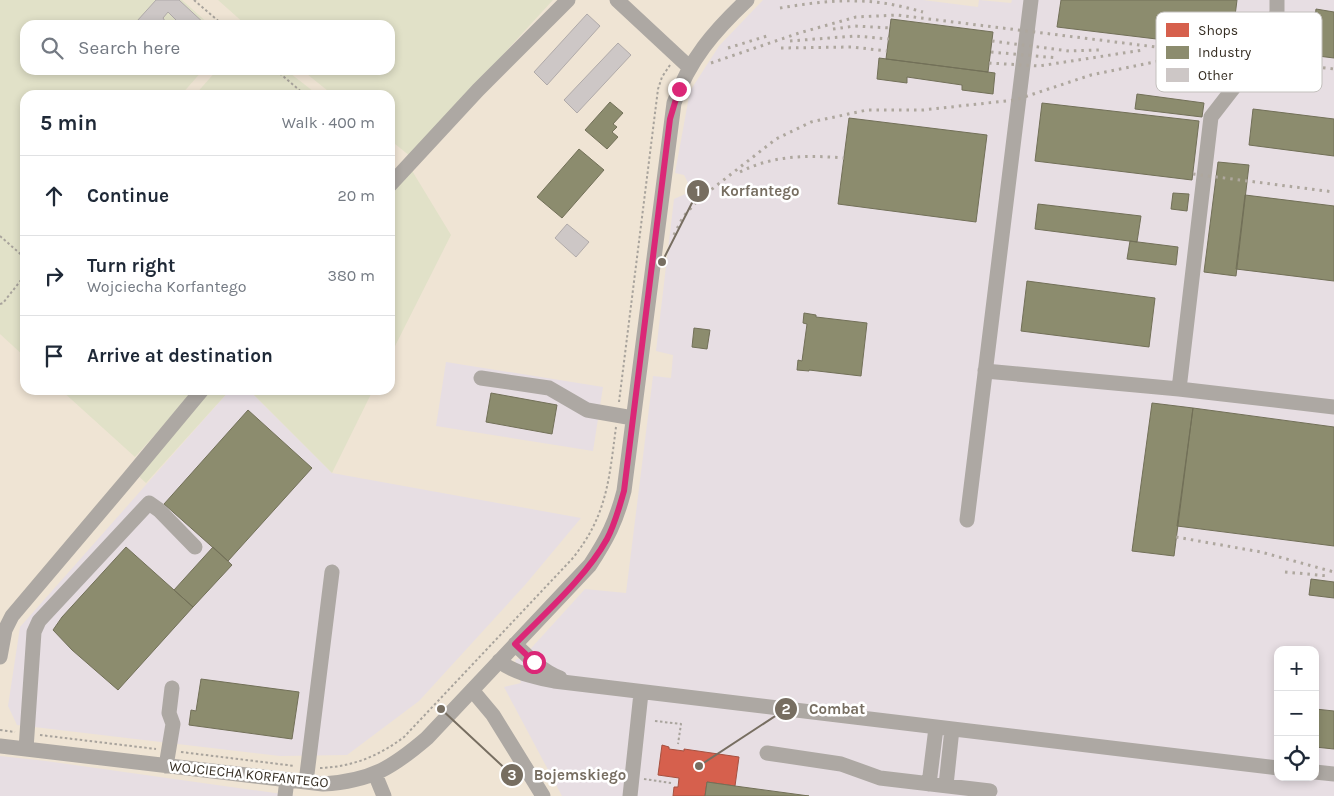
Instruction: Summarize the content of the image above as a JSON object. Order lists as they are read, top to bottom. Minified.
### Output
{"streets":{"street":["WOJCIECHA KORFANTEGO"]},"places":["Korfantego","Bojemskiego","Combat"],"legend":["Shops","Industry","Other"],"page":{"search":"Search here","heading":["5 min","Walk · 400 m"],"list":[["Continue","20 m"],["Turn right","Wojciecha Korfantego","380 m"],"Arrive at destination"],"map_buttons":["+","−"]}}
